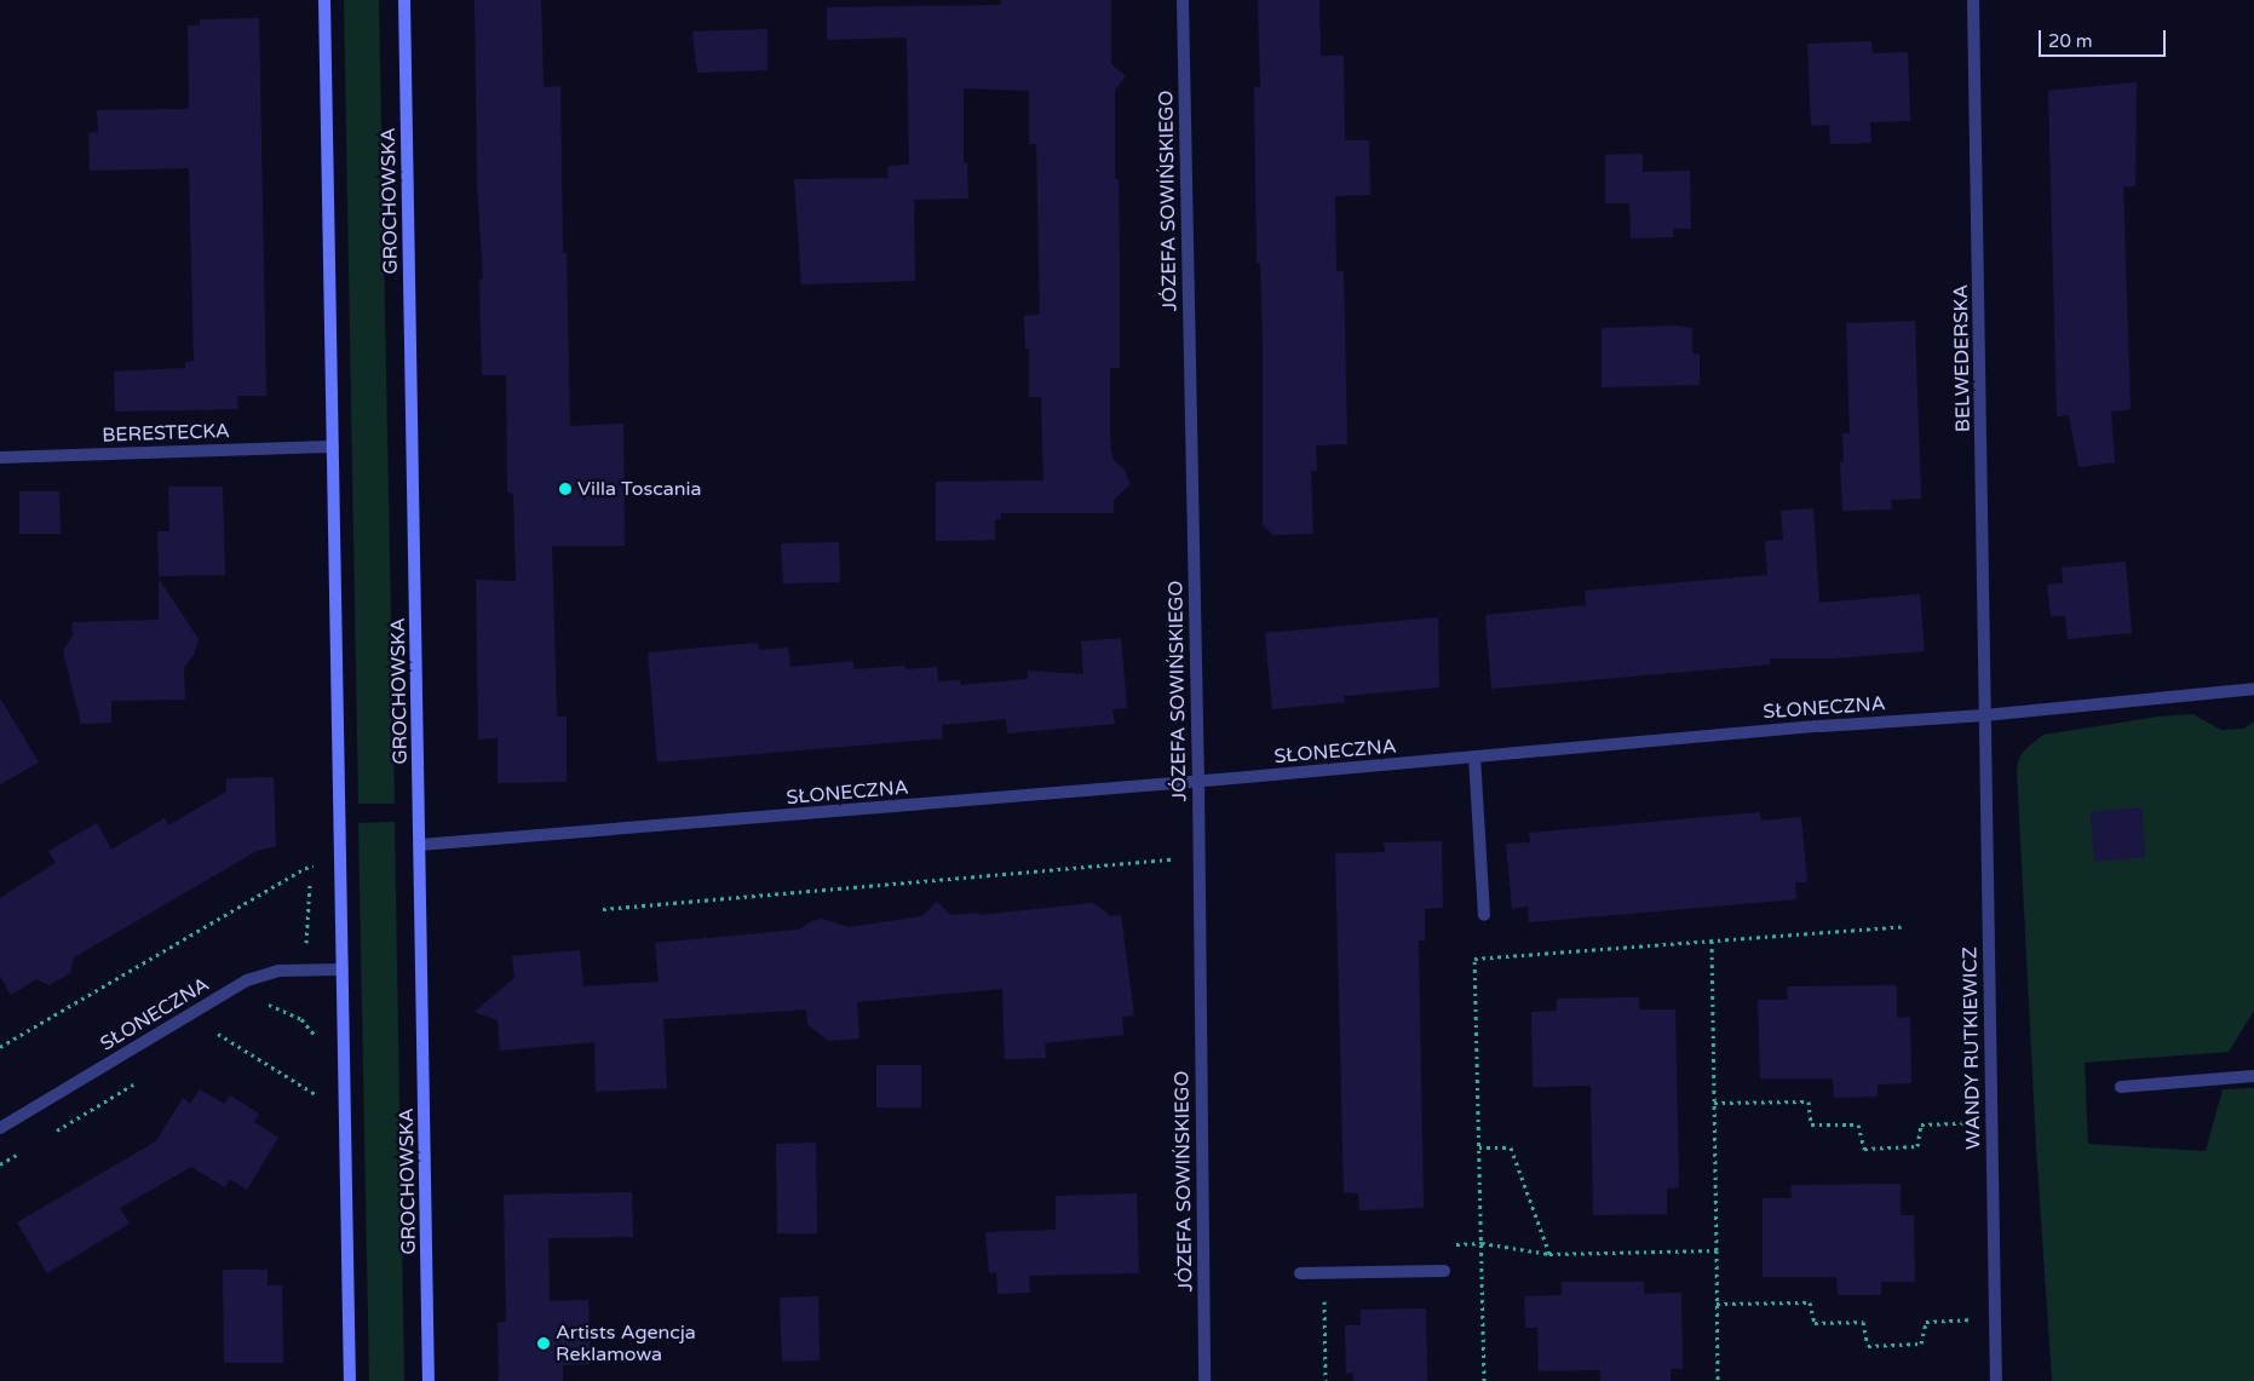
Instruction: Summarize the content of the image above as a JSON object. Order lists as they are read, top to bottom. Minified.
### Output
{"streets":{"street":["GROCHOWSKA","JÓZEFA SOWIŃSKIEGO","BELWEDERSKA","BERESTECKA","SŁONECZNA","WANDY RUTKIEWICZ"]},"crossings":[["GROCHOWSKA","SŁONECZNA"],["JÓZEFA SOWIŃSKIEGO","SŁONECZNA"],["BELWEDERSKA","SŁONECZNA"],["BELWEDERSKA","WANDY RUTKIEWICZ"],["SŁONECZNA","WANDY RUTKIEWICZ"]],"places":["Villa Toscania","Artists Agencja Reklamowa"],"scale_bar":"20 m"}
